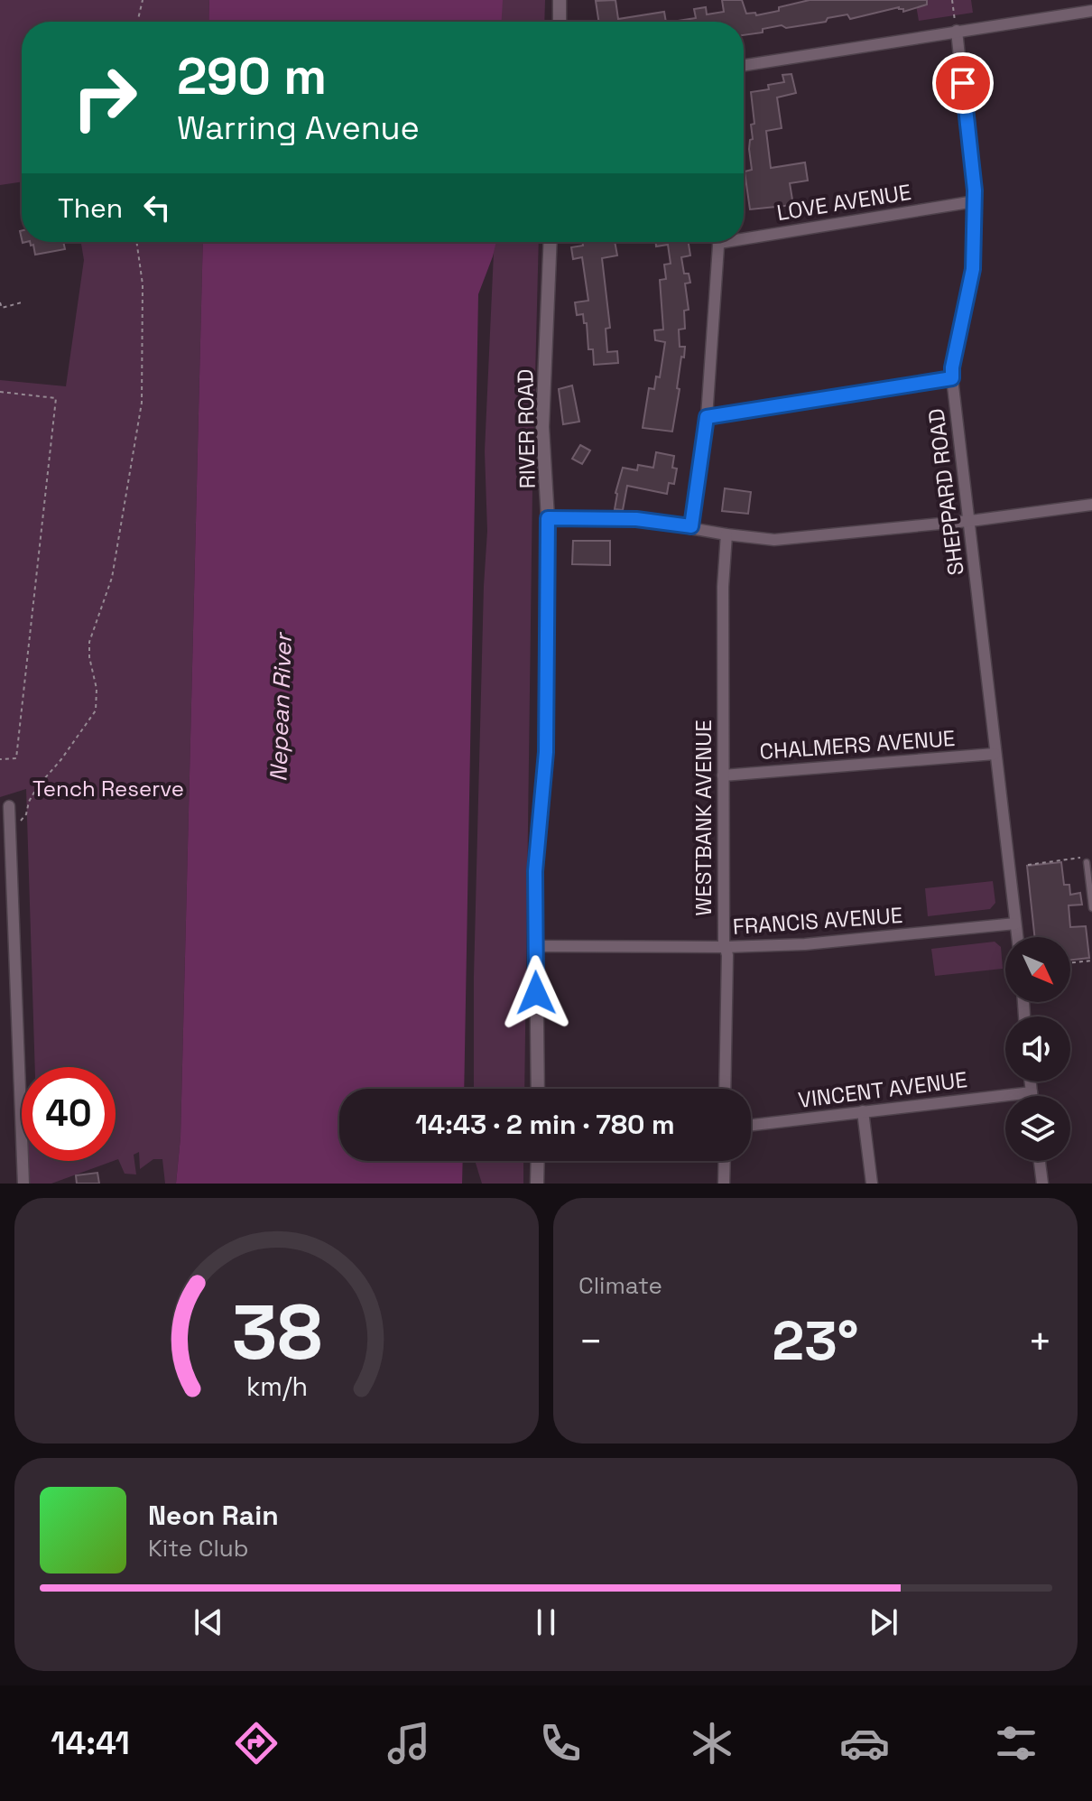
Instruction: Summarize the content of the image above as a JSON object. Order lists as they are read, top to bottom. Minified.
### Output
{"streets":{"street":["LOVE AVENUE","RIVER ROAD","SHEPPARD ROAD","CHALMERS AVENUE","WESTBANK AVENUE","FRANCIS AVENUE","VINCENT AVENUE"]},"crossings":[["LOVE AVENUE","SHEPPARD ROAD"],["RIVER ROAD","FRANCIS AVENUE"],["SHEPPARD ROAD","CHALMERS AVENUE"],["SHEPPARD ROAD","FRANCIS AVENUE"],["CHALMERS AVENUE","WESTBANK AVENUE"],["WESTBANK AVENUE","FRANCIS AVENUE"]],"water":["Nepean River"],"parks":["Tench Reserve"],"north":"bottom right","page":{"turn":["290 m","Warring Avenue"],"then":"Then","limit":"40","trip":"14:43 · 2 min · 780 m","tile":"Climate","heat":["−","23°","+"],"song":["Neon Rain","Kite Club"],"tabs":"14:41","gauge":["38","km/h"]}}
